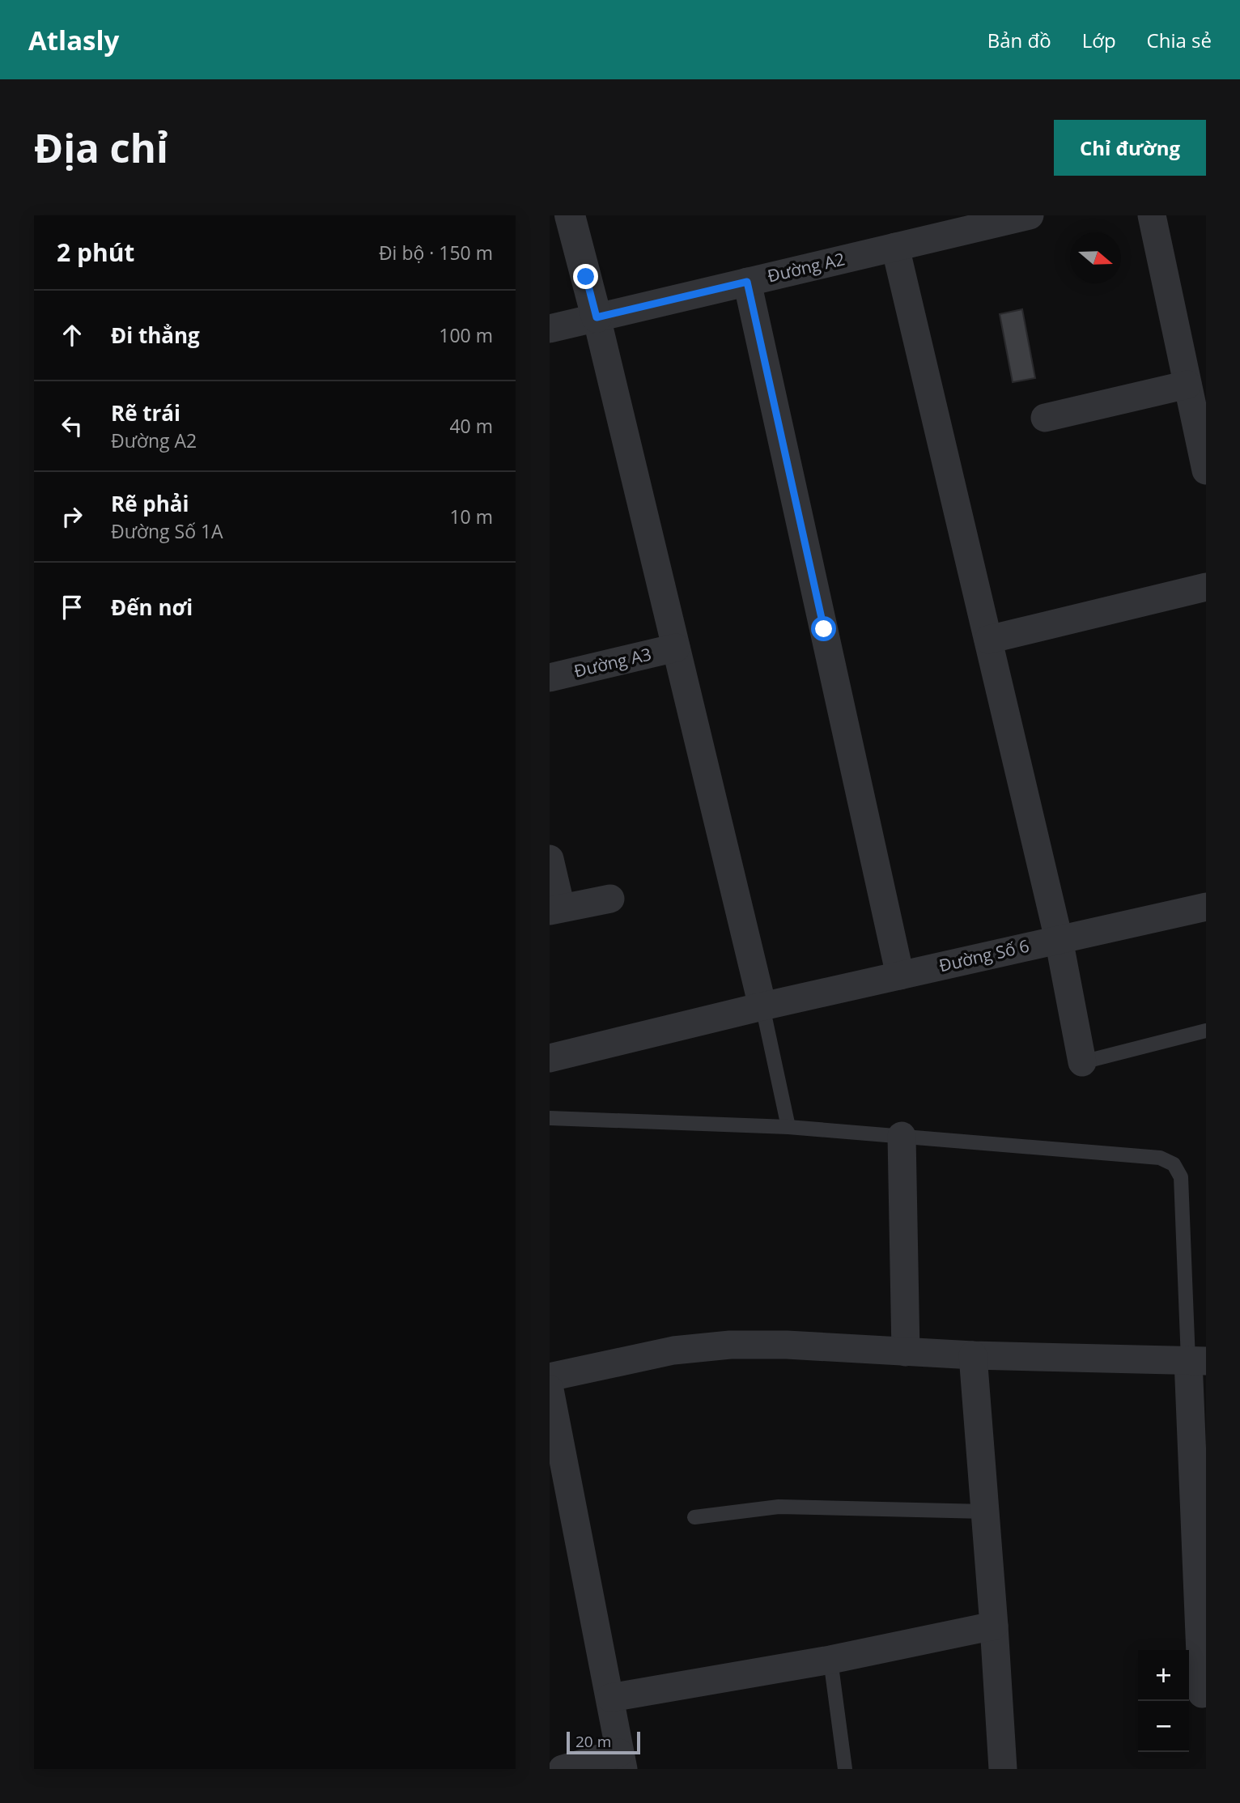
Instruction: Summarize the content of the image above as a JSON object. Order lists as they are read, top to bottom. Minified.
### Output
{"streets":{"street":["Đường A2","Đường A3","Đường Số 6"]},"scale_bar":"20 m","north":"right","page":{"header":"Atlasly","nav":["Bản đồ","Lớp","Chia sẻ"],"buttons":"Chỉ đường","title":"Địa chỉ","heading":["2 phút","Đi bộ · 150 m"],"list":[["Đi thẳng","100 m"],["Rẽ trái","Đường A2","40 m"],["Rẽ phải","Đường Số 1A","10 m"],"Đến nơi"],"map_buttons":["+","−"],"scale":"20 m"}}
